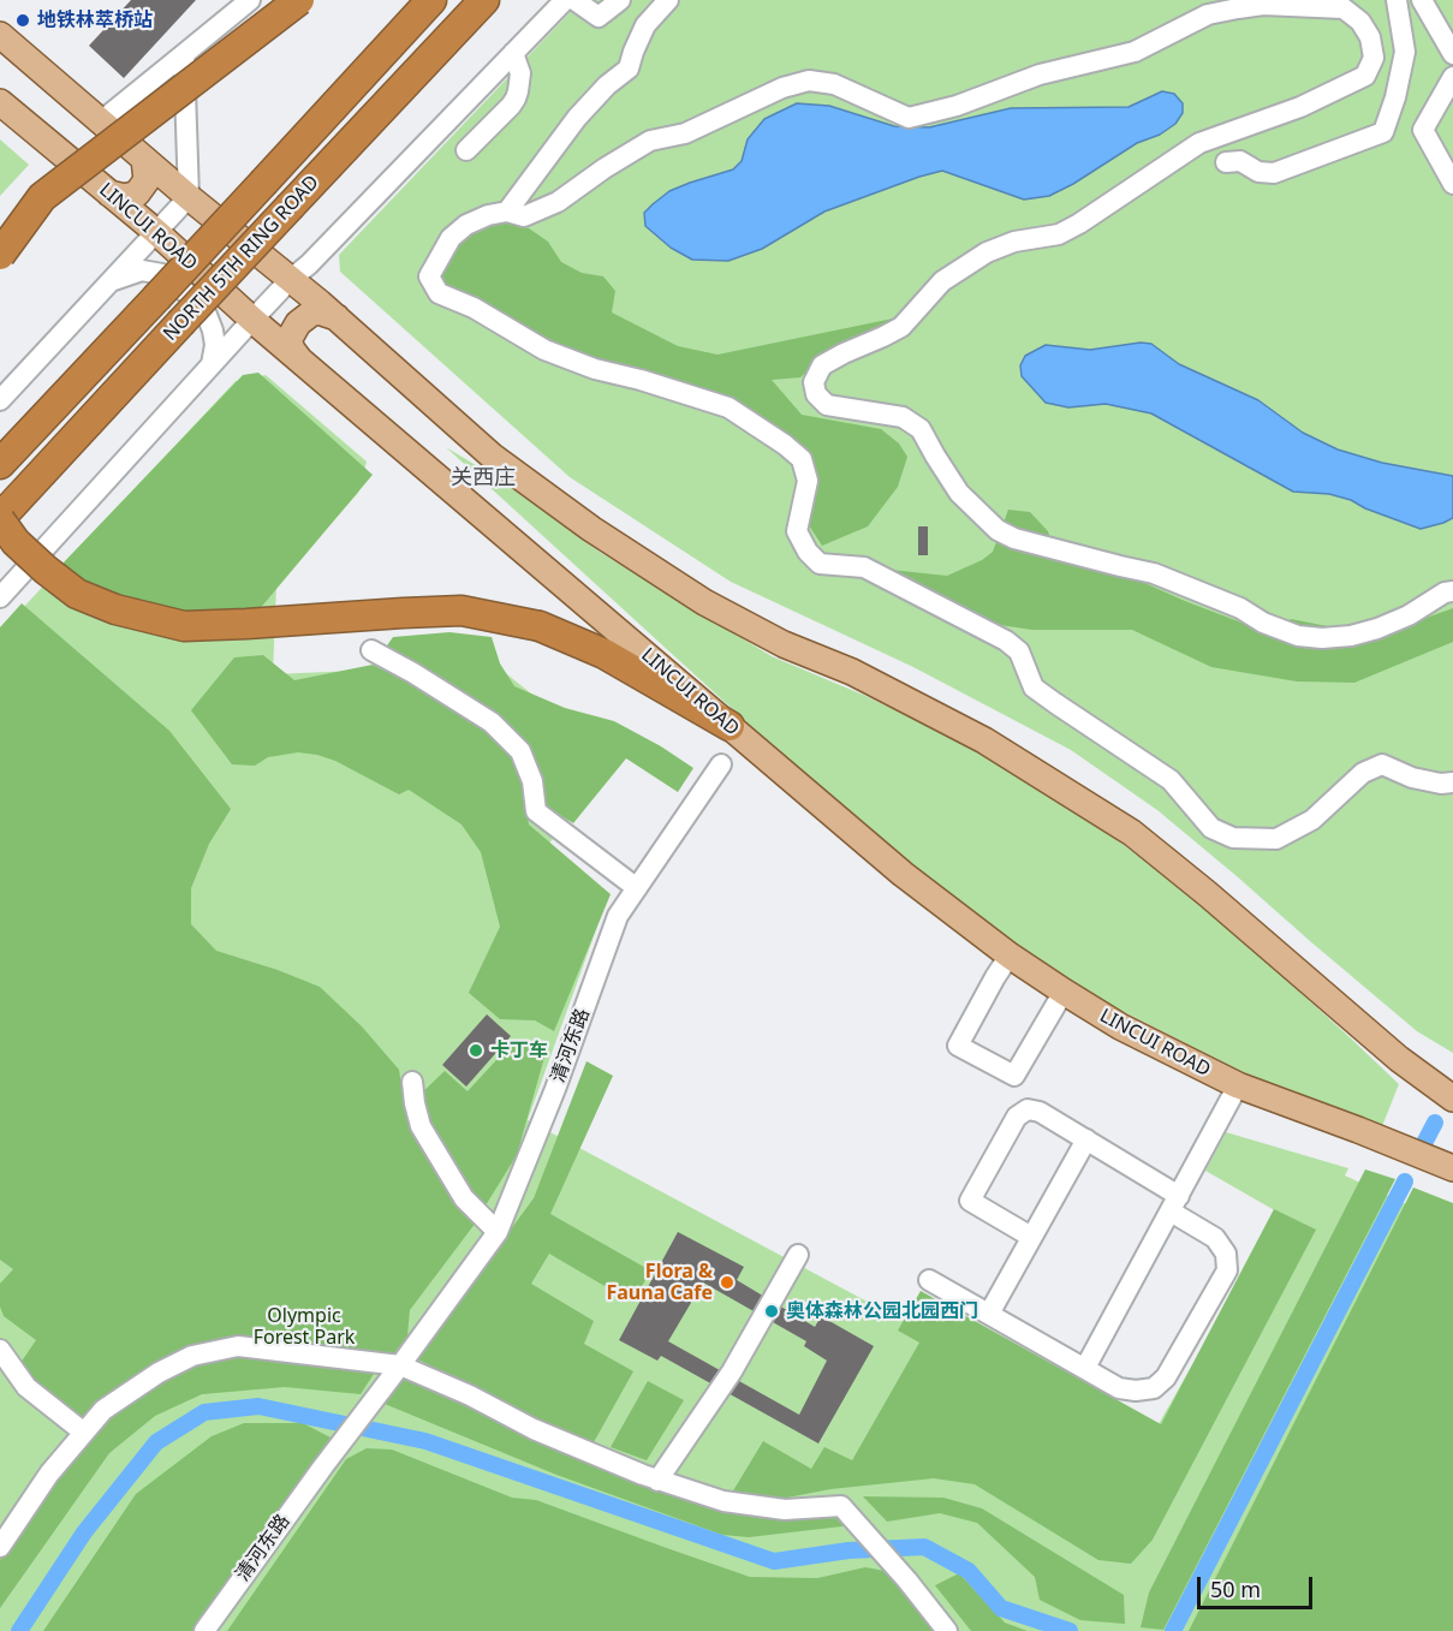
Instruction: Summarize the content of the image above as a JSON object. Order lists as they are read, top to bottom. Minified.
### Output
{"streets":{"highway":["NORTH 5TH RING ROAD"],"main road":["LINCUI ROAD"],"street":["清河东路"]},"districts":["关西庄"],"parks":["Olympic Forest Park"],"places":["地铁林萃桥站","卡丁车","Flora & Fauna Cafe","奥体森林公园北园西门"],"scale_bar":"50 m"}
